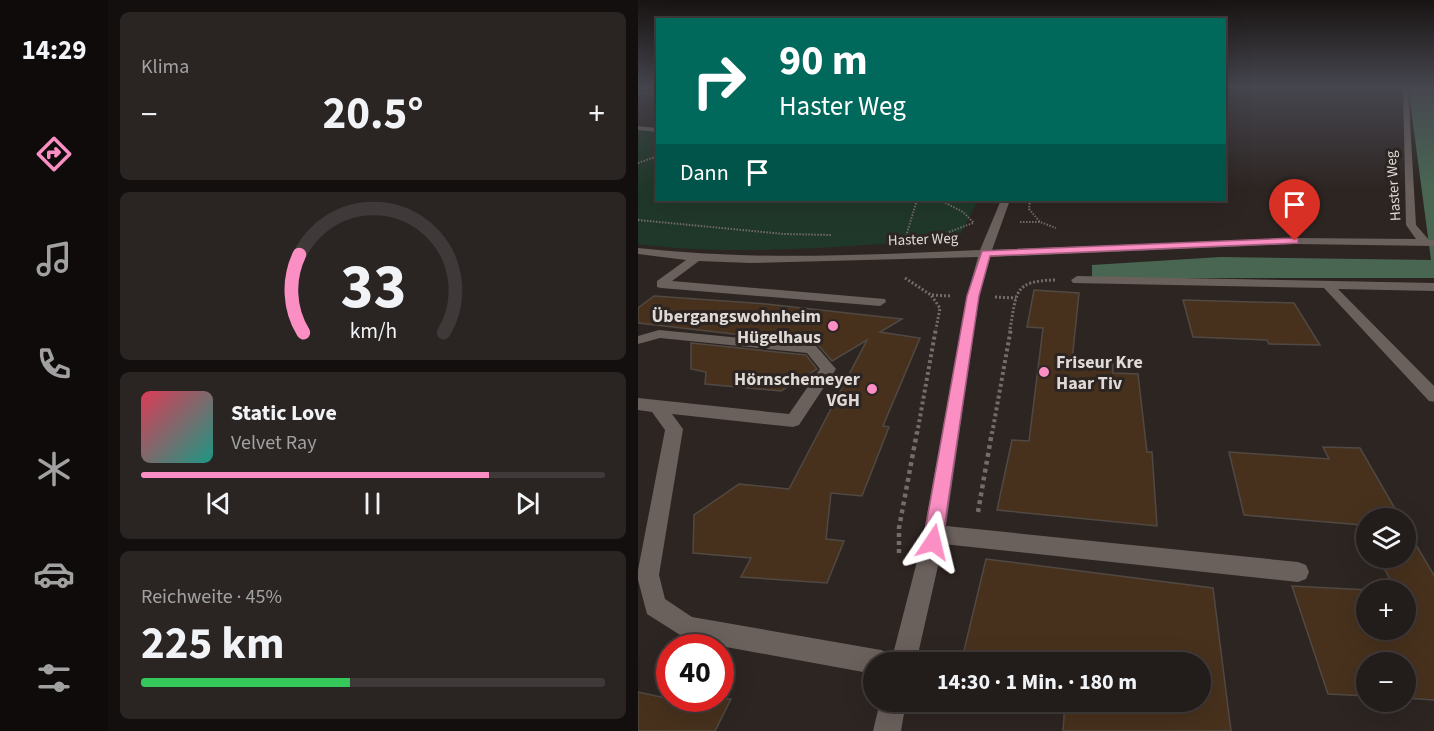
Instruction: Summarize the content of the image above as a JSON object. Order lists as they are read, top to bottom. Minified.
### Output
{"streets":{"street":["Haster Weg"]},"places":["Übergangswohnheim Hügelhaus","Friseur Kre Haar Tiv","Hörnschemeyer VGH"],"page":{"tabs":"14:29","tile":["Klima",["Reichweite · 45%","225 km"]],"turn":["90 m","Haster Weg"],"heat":["−","20.5°","+"],"then":"Dann","song":["Static Love","Velvet Ray"],"map_buttons":["+","−"],"limit":"40","trip":"14:30 · 1 Min. · 180 m","gauge":["33","km/h"]}}
